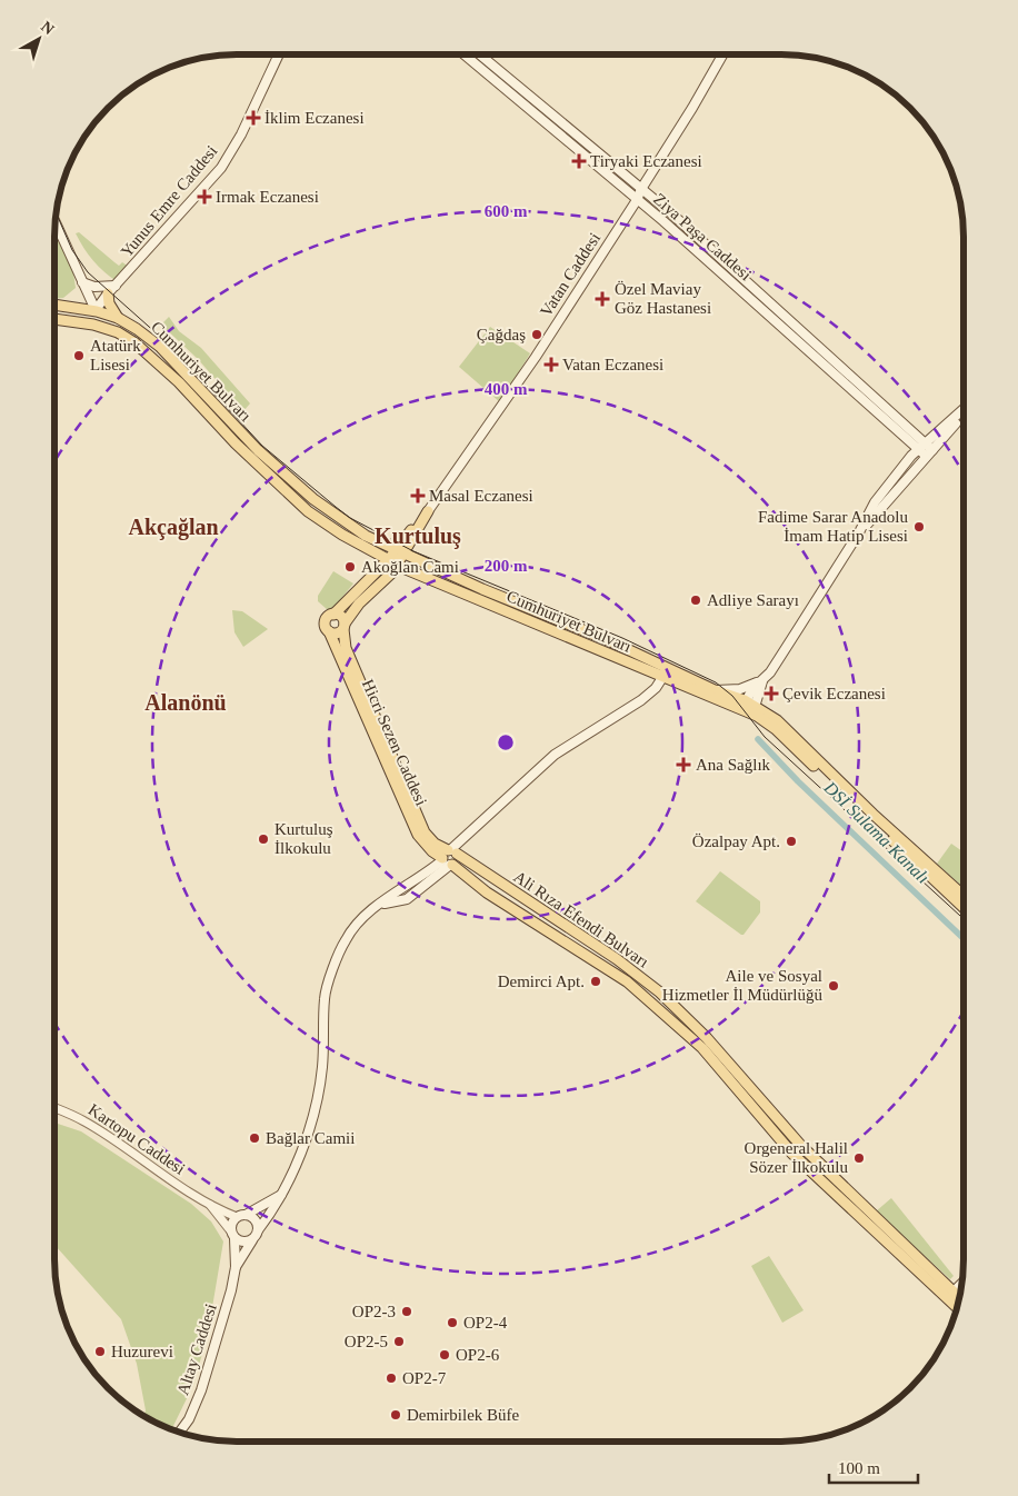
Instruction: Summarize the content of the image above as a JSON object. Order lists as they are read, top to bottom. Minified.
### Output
{"streets":{"main road":["Yunus Emre Caddesi","Ziya Paşa Caddesi","Vatan Caddesi","Cumhuriyet Bulvarı","Hicri Sezen Caddesi","Ali Rıza Efendi Bulvarı","Altay Caddesi"],"street":["Kartopu Caddesi"]},"crossings":[["Yunus Emre Caddesi","Cumhuriyet Bulvarı"],["Ziya Paşa Caddesi","Vatan Caddesi"],["Hicri Sezen Caddesi","Ali Rıza Efendi Bulvarı"]],"districts":["Akçağlan","Kurtuluş","Alanönü"],"water":["DSİ Sulama Kanalı"],"places":{"health":["İklim Eczanesi","Tiryaki Eczanesi","Irmak Eczanesi","Özel Maviay Göz Hastanesi","Vatan Eczanesi","Masal Eczanesi","Çevik Eczanesi","Ana Sağlık"],"other":["Çağdaş","Atatürk Lisesi","Fadime Sarar Anadolu İmam Hatip Lisesi","Akoğlan Cami","Adliye Sarayı","Kurtuluş İlkokulu","Özalpay Apt.","Demirci Apt.","Aile ve Sosyal Hizmetler İl Müdürlüğü","Bağlar Camii","Orgeneral Halil Sözer İlkokulu","OP2-3","OP2-4","OP2-5","Huzurevi","OP2-6","OP2-7","Demirbilek Büfe"]},"scale_bar":"100 m","north":"top right","rings":["600 m","400 m","200 m"]}
